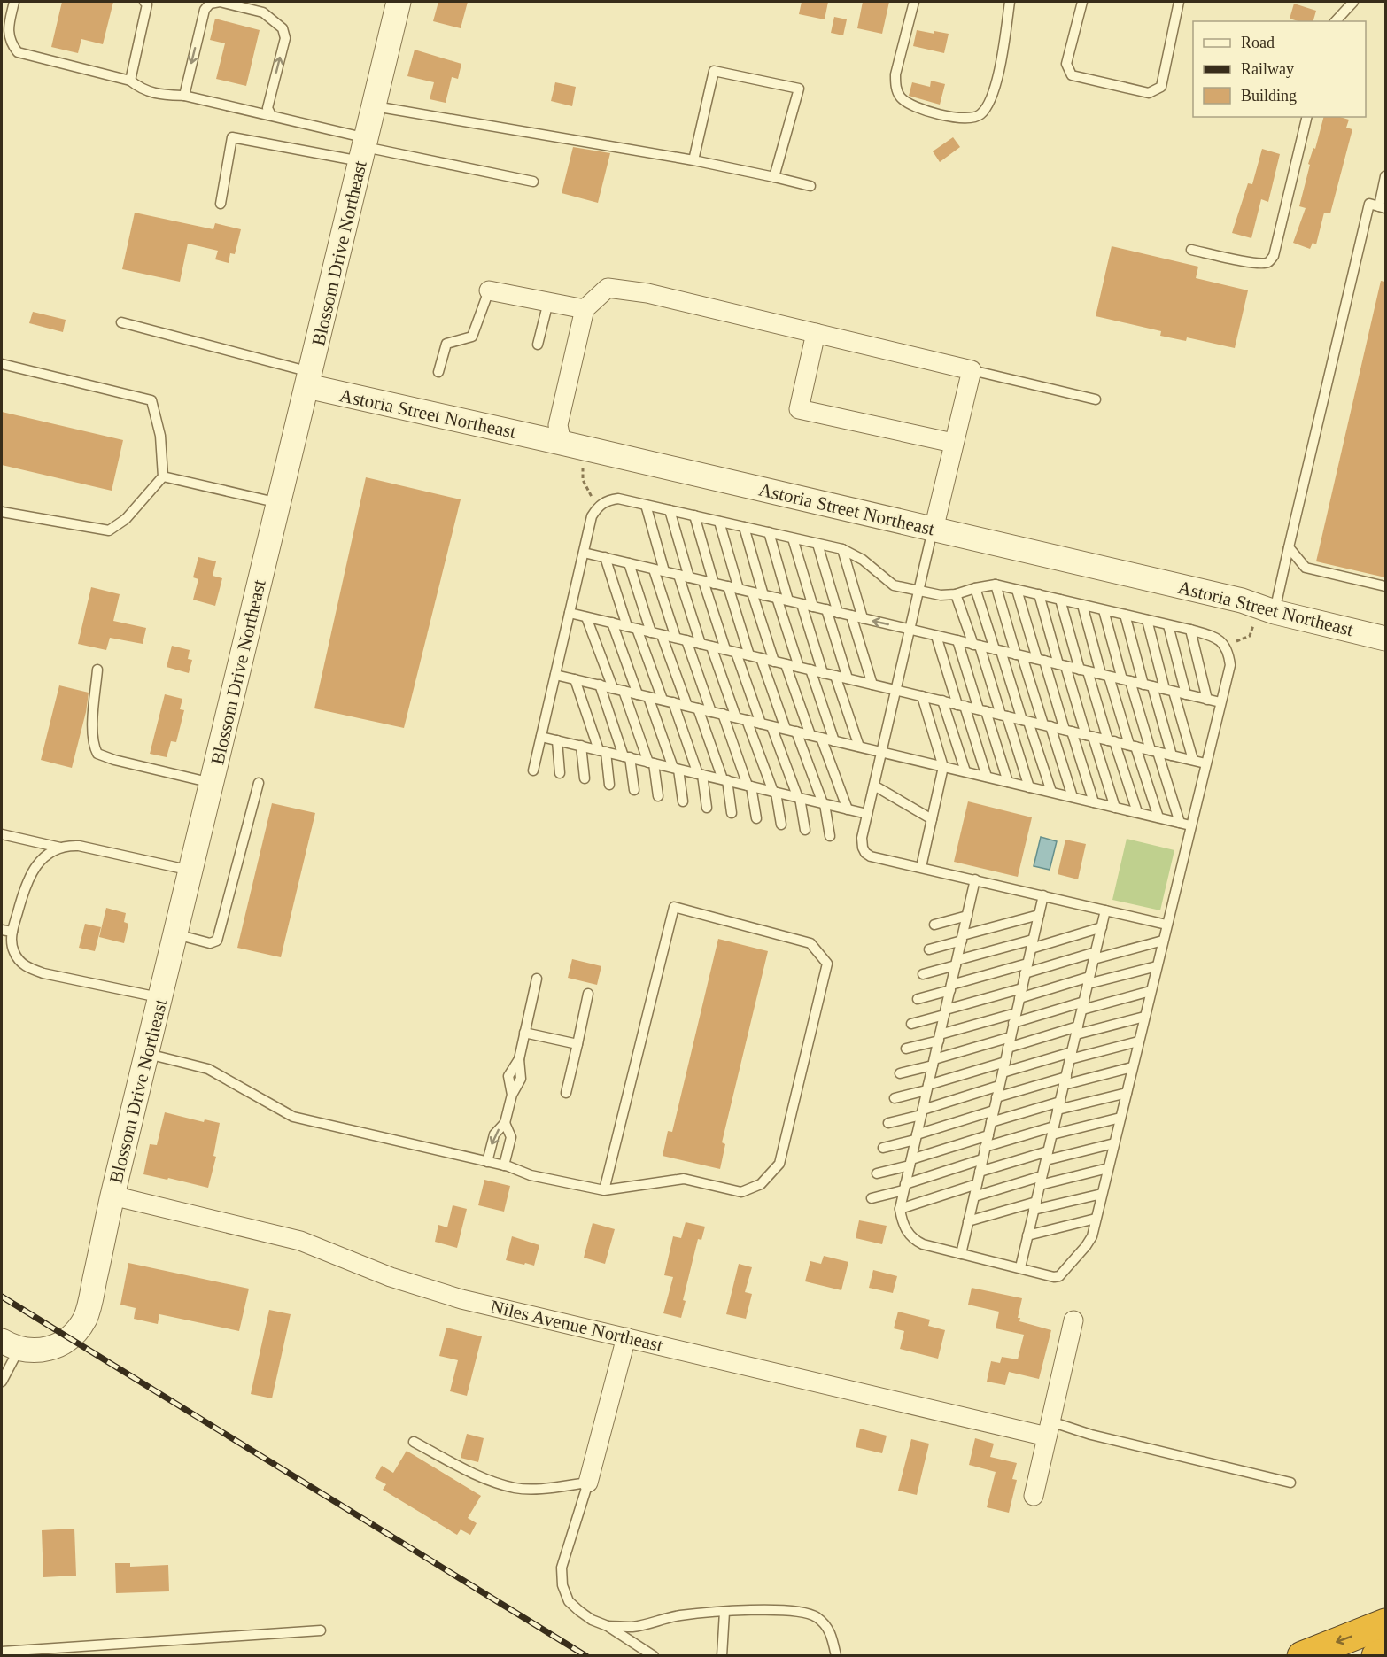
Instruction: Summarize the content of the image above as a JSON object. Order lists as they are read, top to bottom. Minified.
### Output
{"streets":{"street":["Blossom Drive Northeast","Astoria Street Northeast","Niles Avenue Northeast"]},"crossings":[["Blossom Drive Northeast","Astoria Street Northeast"],["Blossom Drive Northeast","Niles Avenue Northeast"]],"legend":["Road","Railway","Building"]}
